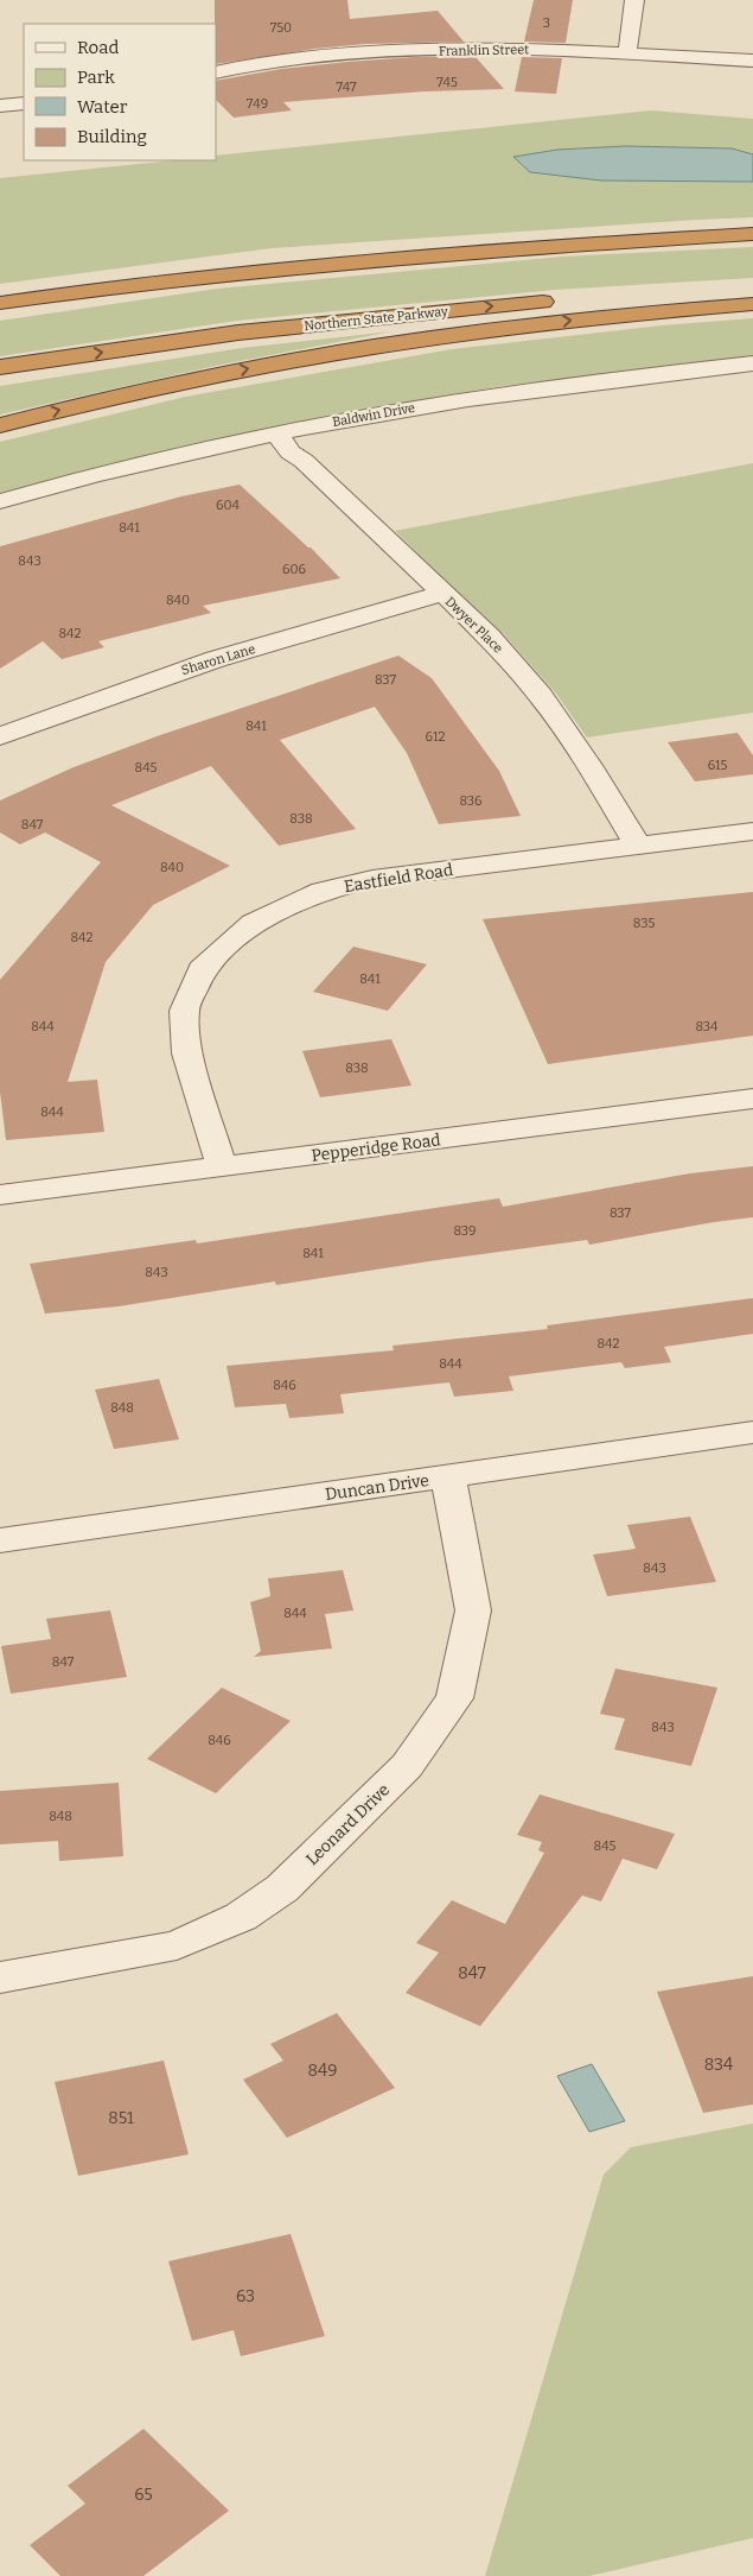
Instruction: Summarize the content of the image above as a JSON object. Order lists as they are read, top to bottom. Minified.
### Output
{"streets":{"highway":["Northern State Parkway"],"street":["Franklin Street","Baldwin Drive","Dwyer Place","Sharon Lane","Eastfield Road","Pepperidge Road","Duncan Drive","Leonard Drive"]},"crossings":[["Baldwin Drive","Dwyer Place"],["Dwyer Place","Sharon Lane"],["Dwyer Place","Eastfield Road"],["Eastfield Road","Pepperidge Road"],["Duncan Drive","Leonard Drive"]],"house_numbers":["3","750","745","747","749","604","841","843","606","840","842","837","841","612","615","845","836","838","847","840","835","842","841","844","834","838","844","837","839","841","843","842","844","846","848","843","844","847","843","846","848","845","847","834","849","851","63","65"],"legend":["Road","Park","Water","Building"]}
